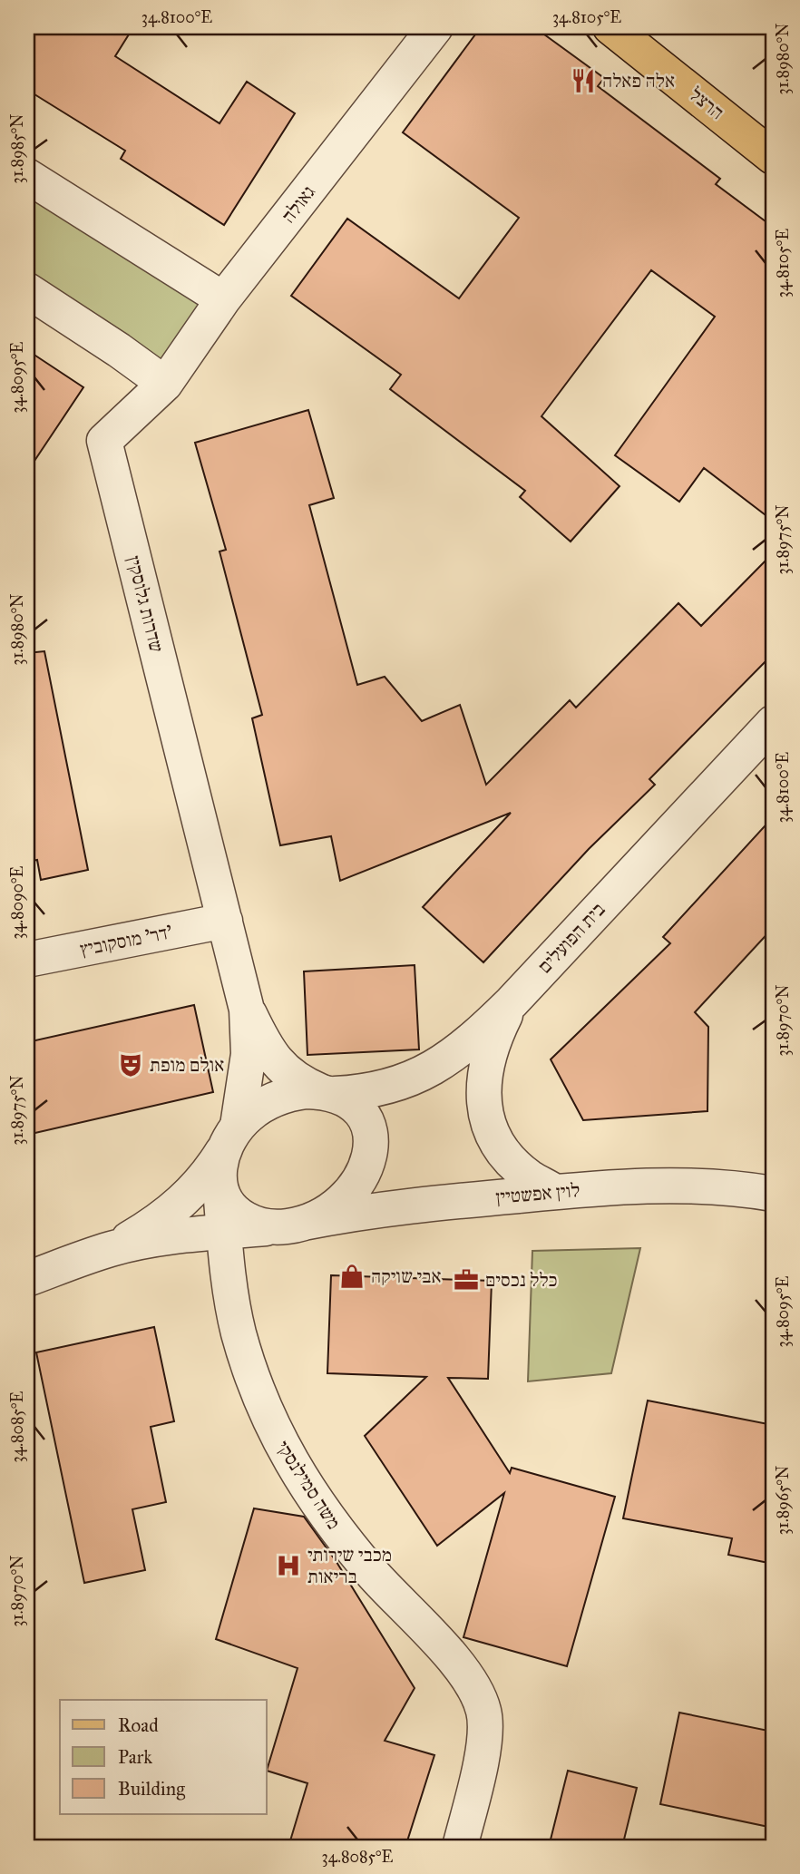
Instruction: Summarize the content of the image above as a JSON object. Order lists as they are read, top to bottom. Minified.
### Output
{"streets":{"main road":["הרצל"],"street":["גאולה","שדרות גלוסקין","בית הפועלים","דר' מוסקוביץ'","לוין אפשטיין","משה סמילנסקי"]},"crossings":[["גאולה","שדרות גלוסקין"],["שדרות גלוסקין","בית הפועלים"],["שדרות גלוסקין","דר' מוסקוביץ'"],["שדרות גלוסקין","לוין אפשטיין"],["שדרות גלוסקין","משה סמילנסקי"],["בית הפועלים","לוין אפשטיין"],["בית הפועלים","משה סמילנסקי"],["לוין אפשטיין","משה סמילנסקי"]],"places":{"restaurant":["אלה פאלה"],"theatre":["אולם מופת"],"shop":["אבי שויקה"],"office":["כלל נכסים"],"hospital":["מכבי שירותי בריאות"]},"legend":["Road","Park","Building"],"coordinates":["34.8100°E","34.8105°E","31.8980°N","31.8985°N","34.8095°E","31.8975°N","34.8090°E","31.8970°N","34.8085°E","31.8965°N"]}
